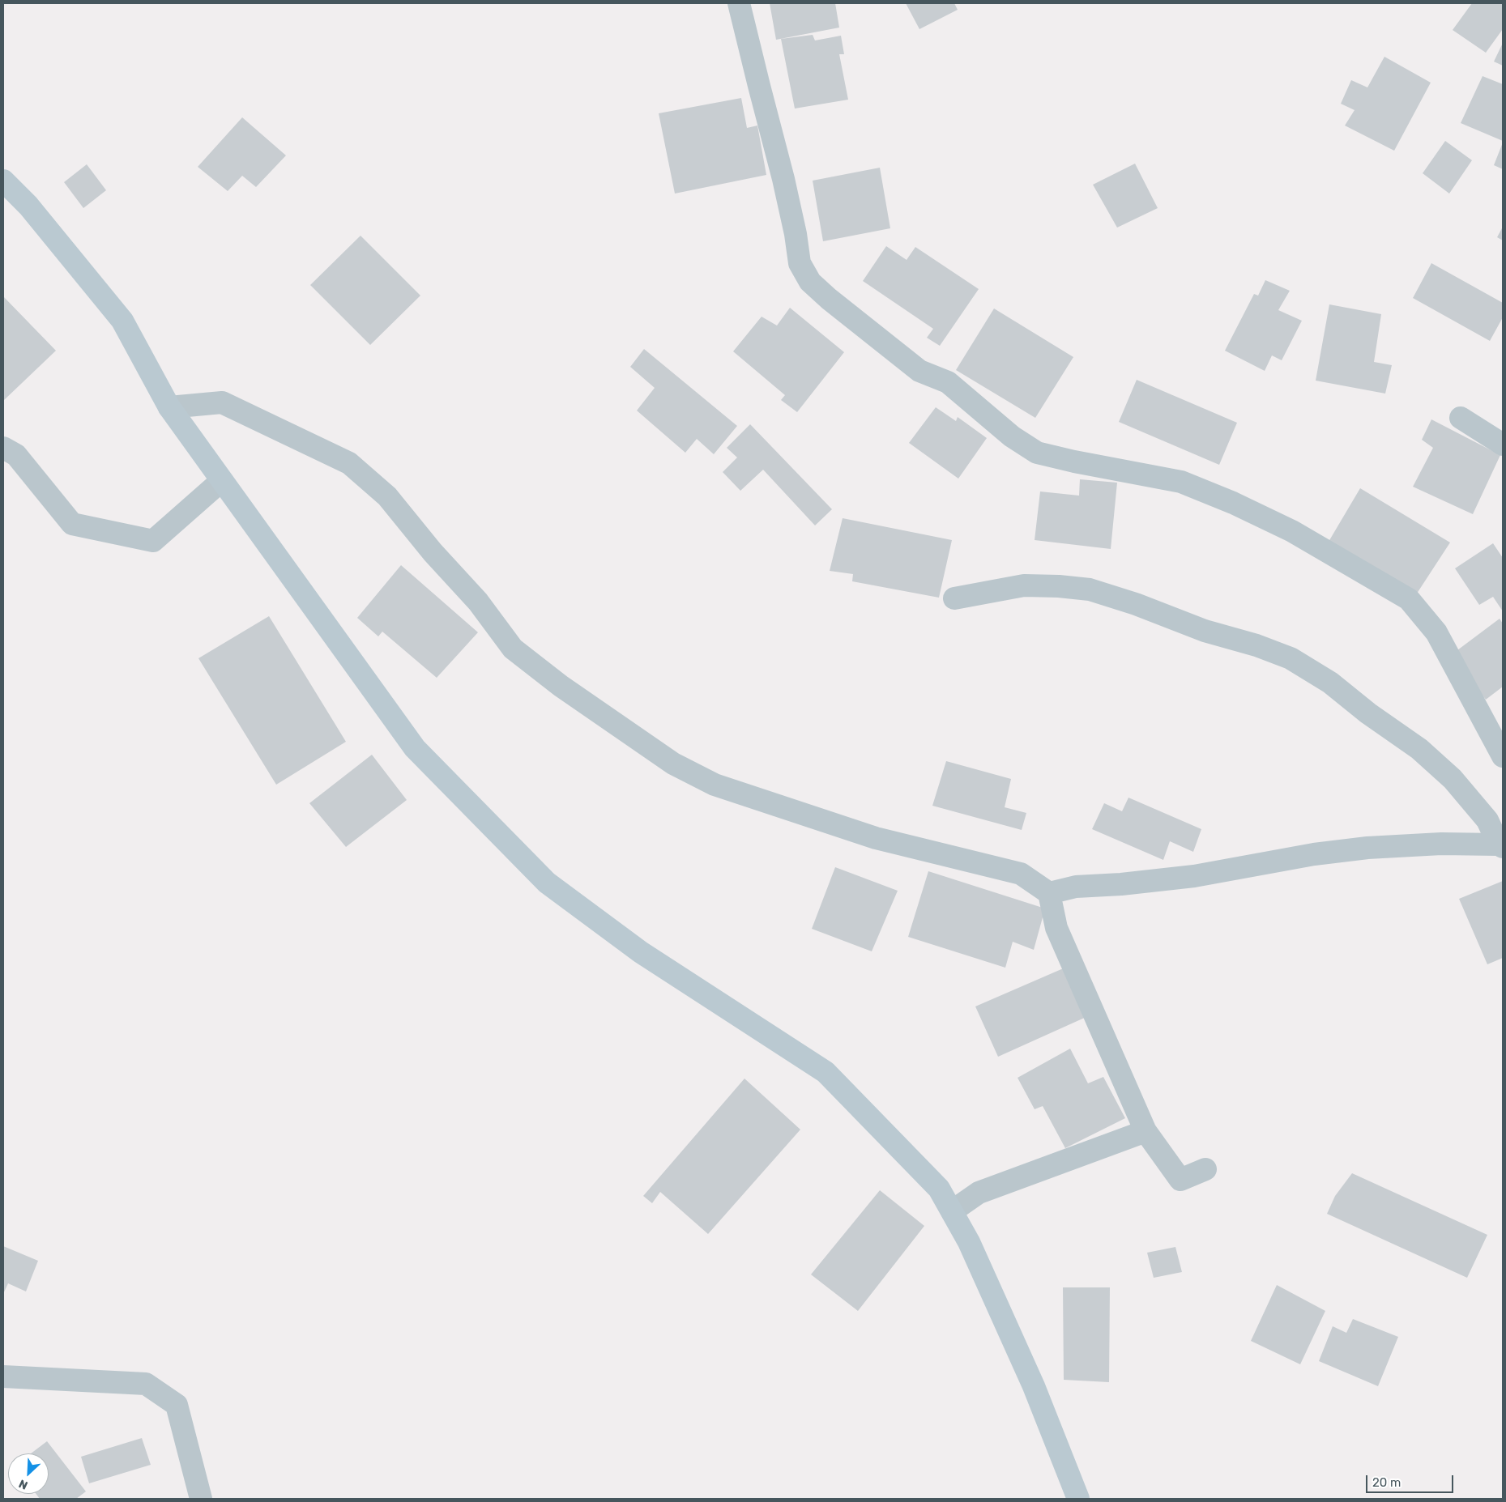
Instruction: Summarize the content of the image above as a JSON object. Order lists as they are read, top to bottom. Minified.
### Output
{"scale_bar":"20 m","north":"bottom left"}
